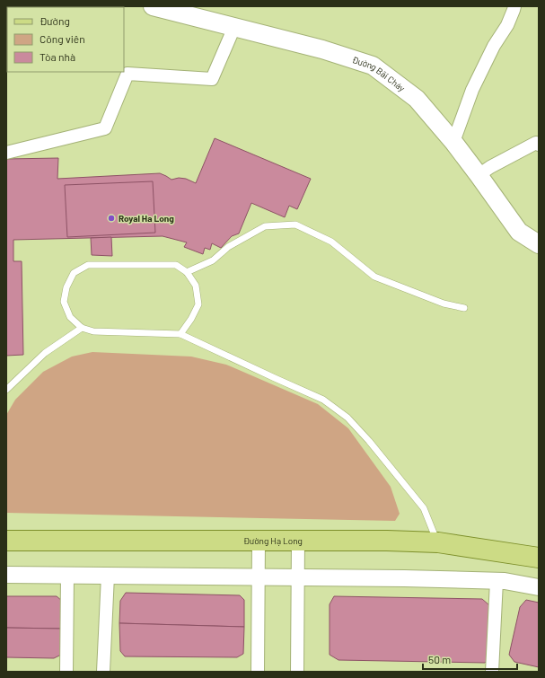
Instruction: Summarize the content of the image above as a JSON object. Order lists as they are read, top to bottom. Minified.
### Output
{"streets":{"main road":["Đường Bãi Cháy","Đường Hạ Long"]},"places":["Royal Ha Long"],"legend":["Đường","Công viên","Tòa nhà"],"scale_bar":"50 m"}
